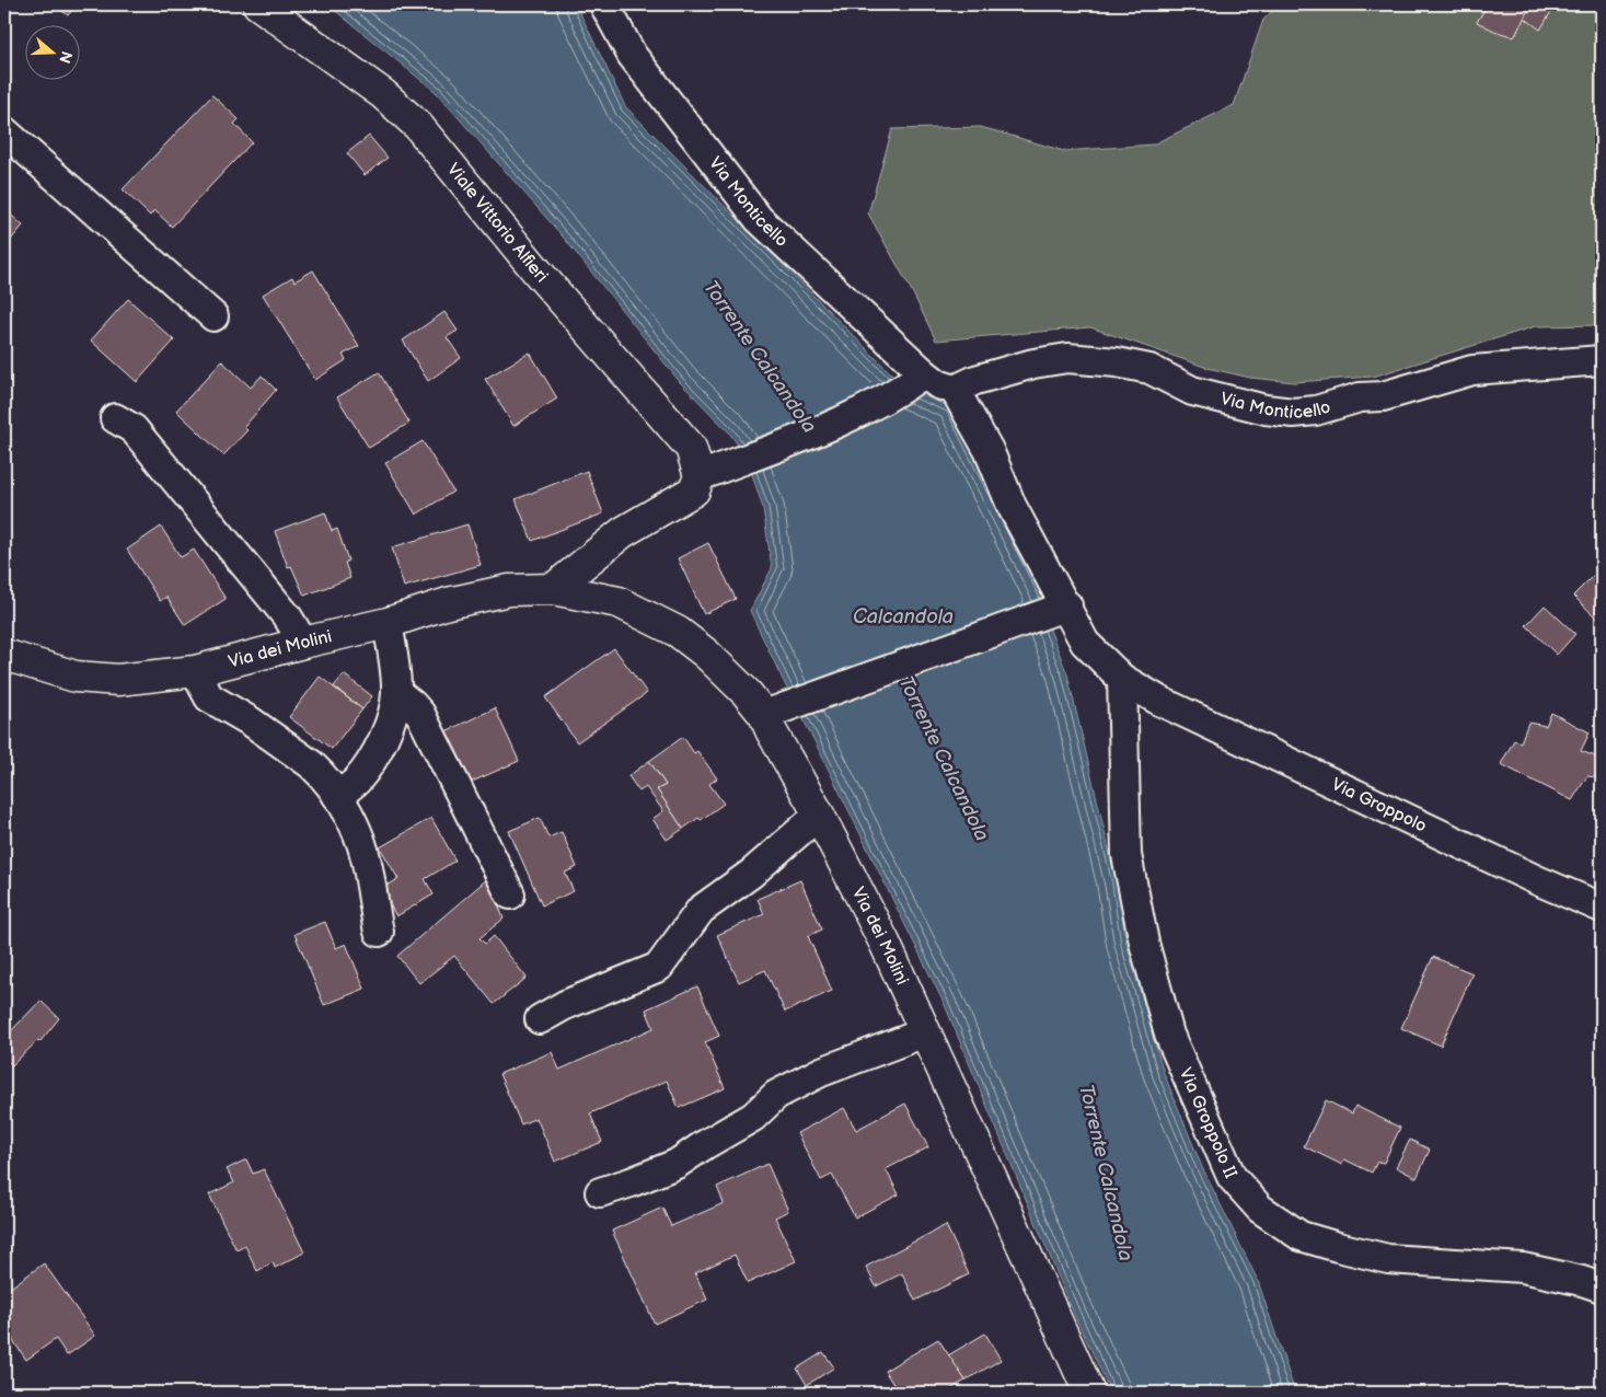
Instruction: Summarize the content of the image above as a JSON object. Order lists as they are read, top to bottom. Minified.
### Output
{"streets":{"street":["Via Monticello","Viale Vittorio Alfieri","Via dei Molini","Via Groppolo","Via Groppolo II"]},"crossings":[["Via Monticello","Via Groppolo"],["Via Groppolo","Via Groppolo II"]],"water":["Torrente Calcandola","Calcandola"],"north":"right"}
